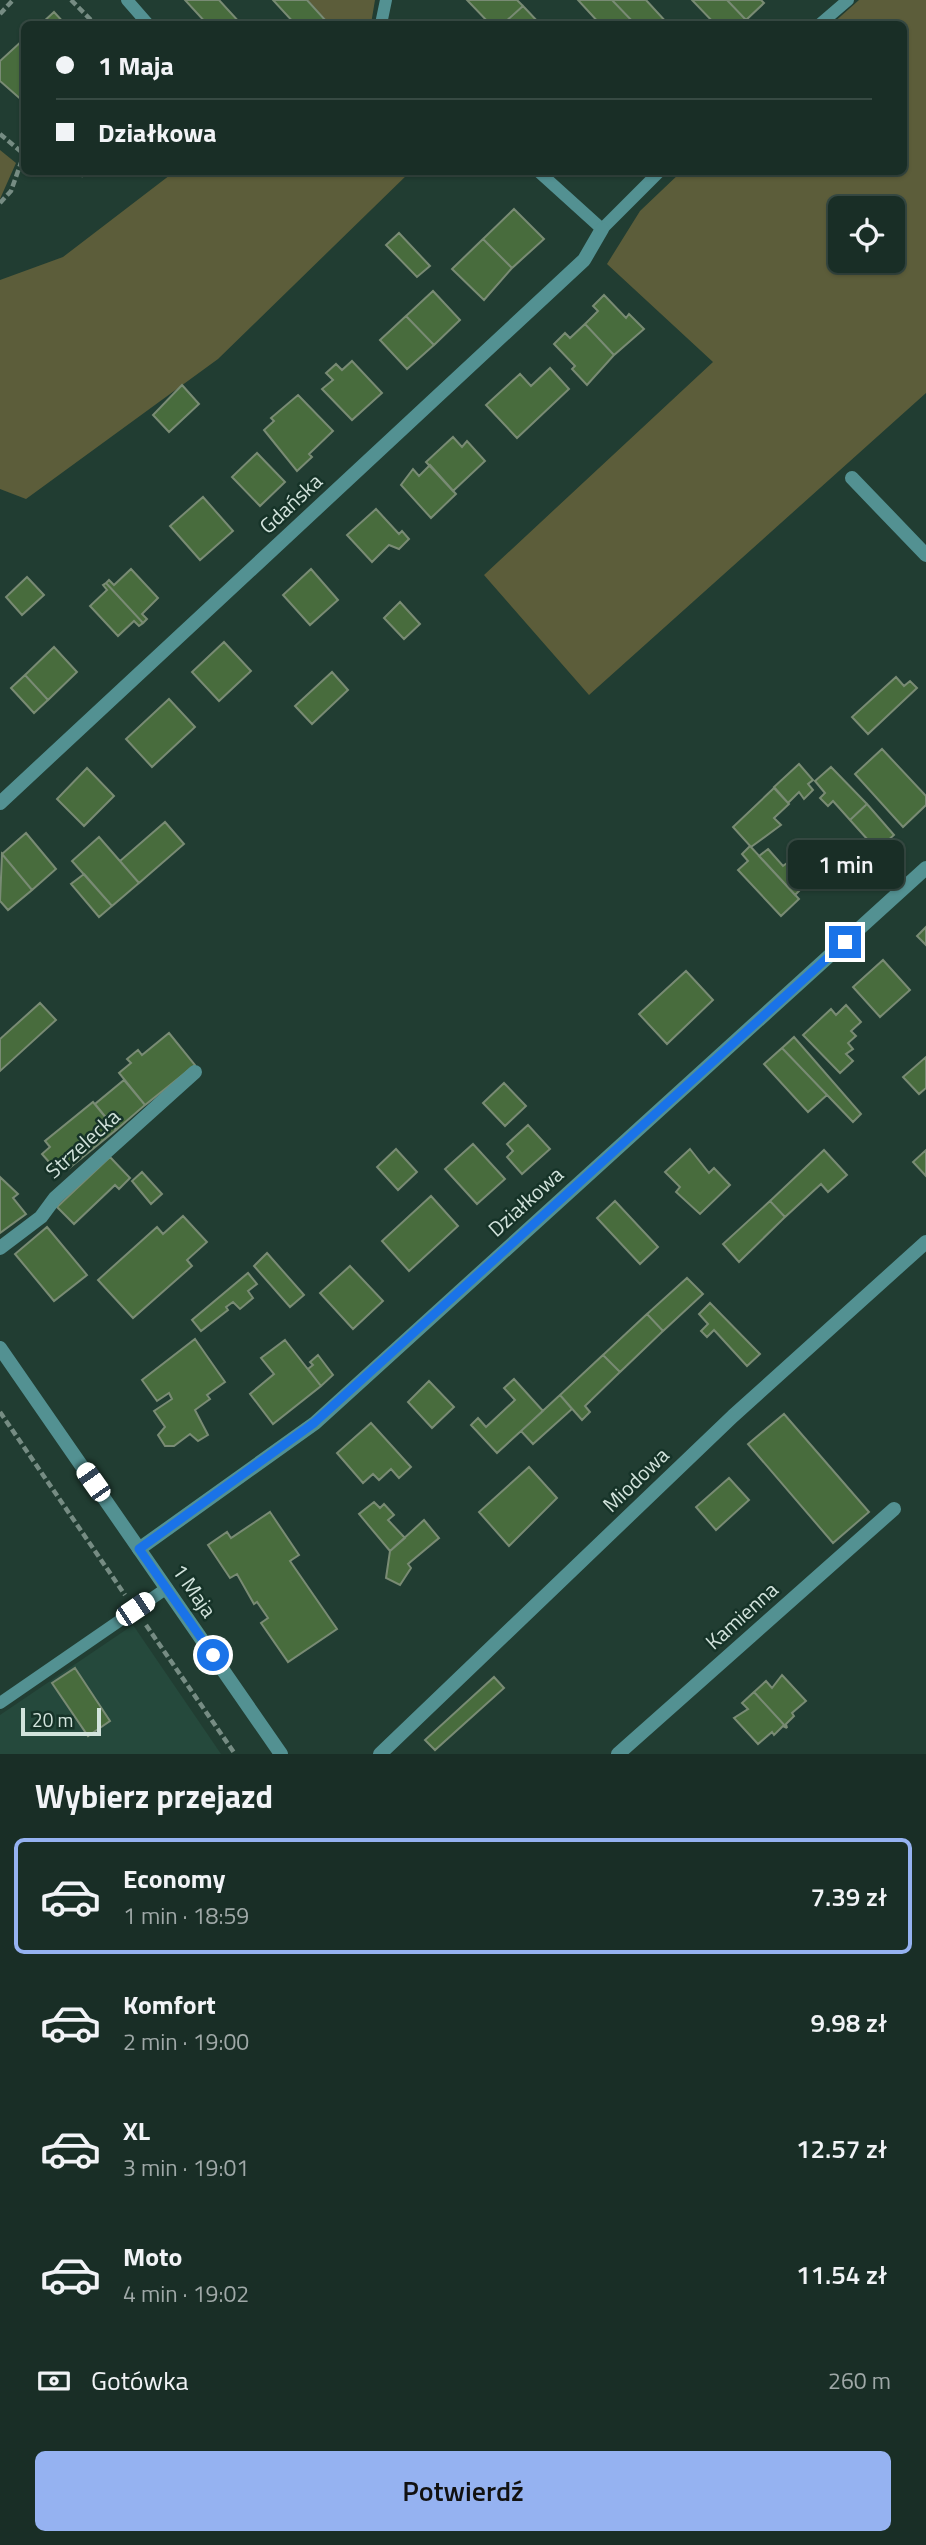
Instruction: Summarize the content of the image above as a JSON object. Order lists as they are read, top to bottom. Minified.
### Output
{"streets":{"street":["Gdańska","Strzelecka","Działkowa","Miodowa","1 Maja","Kamienna"]},"crossings":[["Działkowa","1 Maja"]],"scale_bar":"20 m","page":{"banner":["1 Maja","Działkowa"],"bubble":"1 min","scale":"20 m","heading":"Wybierz przejazd","list":[{"name":"Economy","note":"1 min · 18:59","value":"7.39 zł"},{"name":"Komfort","note":"2 min · 19:00","value":"9.98 zł"},{"name":"XL","note":"3 min · 19:01","value":"12.57 zł"},{"name":"Moto","note":"4 min · 19:02","value":"11.54 zł"}],"pay":["Gotówka","260 m"],"buttons":"Potwierdź"}}
